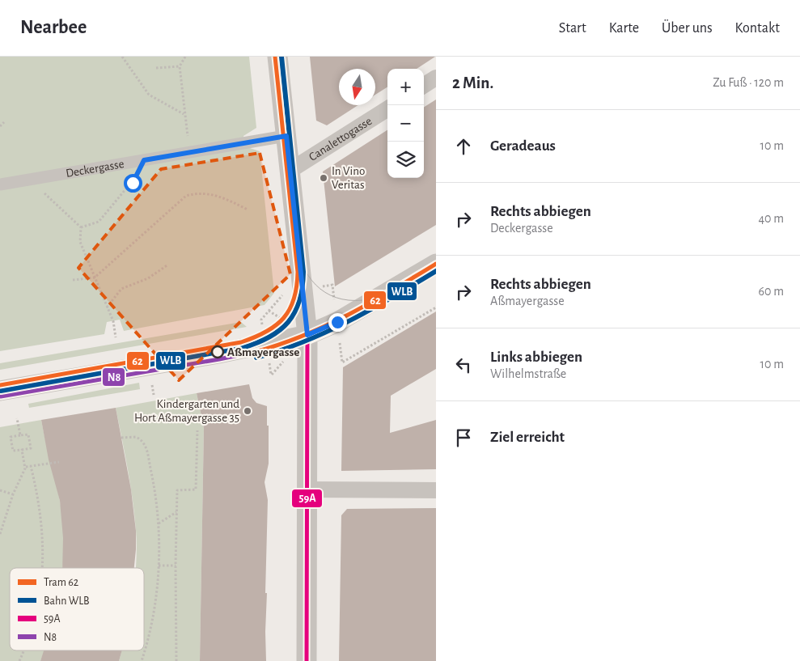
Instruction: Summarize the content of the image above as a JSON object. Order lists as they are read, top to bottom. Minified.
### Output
{"streets":{"street":["Canalettogasse","Deckergasse"]},"places":["In Vino Veritas","Aßmayergasse","Kindergarten und Hort Aßmayergasse 35"],"lines":["tram line 62","rail line WLB","transit line 59A","transit line N8"],"legend":["Tram 62","Bahn WLB","59A","N8"],"north":"bottom","page":{"header":"Nearbee","nav":["Start","Karte","Über uns","Kontakt"],"heading":["2 Min.","Zu Fuß · 120 m"],"map_buttons":["+","−"],"list":[["Geradeaus","10 m"],["Rechts abbiegen","Deckergasse","40 m"],["Rechts abbiegen","Aßmayergasse","60 m"],["Links abbiegen","Wilhelmstraße","10 m"],"Ziel erreicht"]}}
